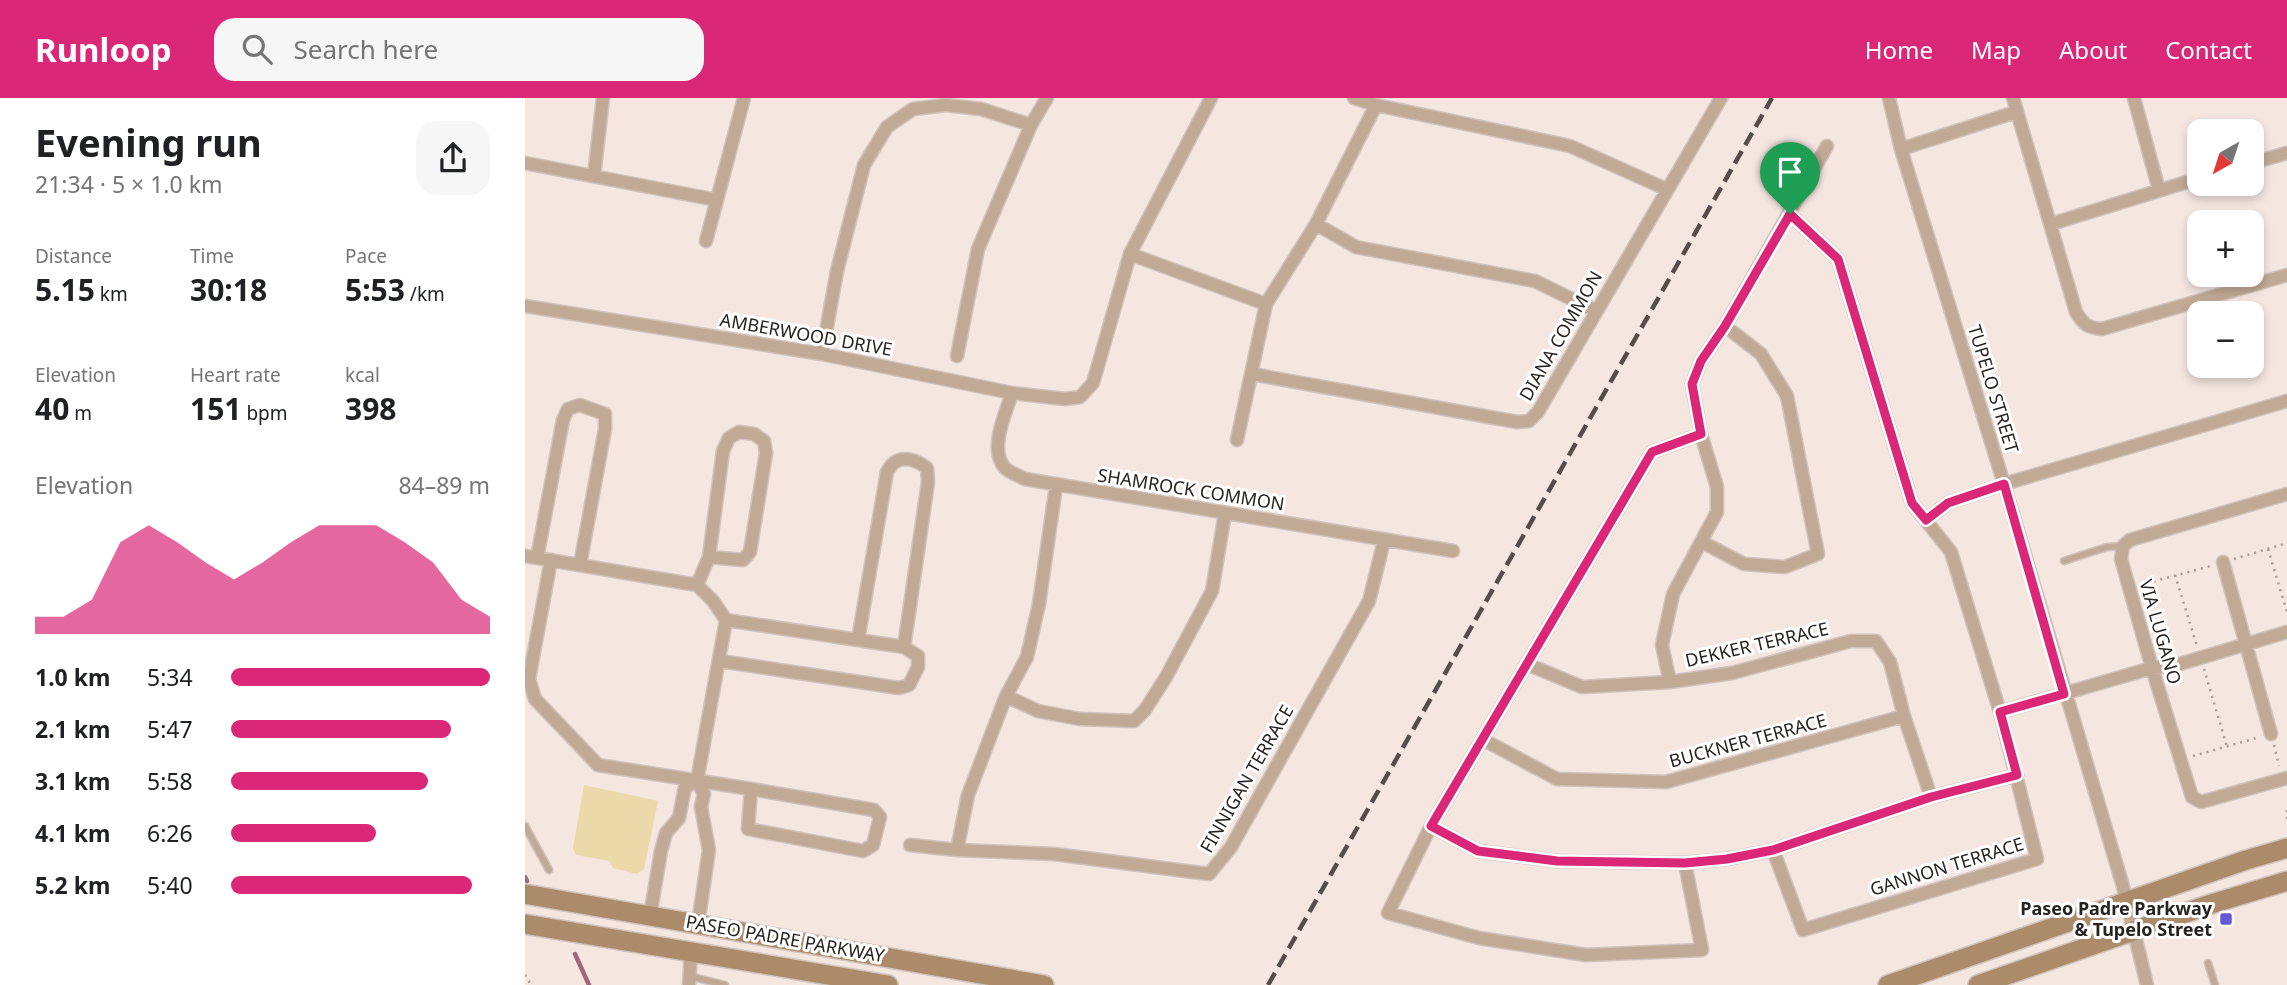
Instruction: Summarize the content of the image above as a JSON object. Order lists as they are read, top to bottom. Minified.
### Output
{"streets":{"main road":["PASEO PADRE PARKWAY"],"street":["AMBERWOOD DRIVE","DIANA COMMON","TUPELO STREET","SHAMROCK COMMON","VIA LUGANO","DEKKER TERRACE","BUCKNER TERRACE","FINNIGAN TERRACE","GANNON TERRACE"]},"crossings":[["AMBERWOOD DRIVE","SHAMROCK COMMON"],["SHAMROCK COMMON","FINNIGAN TERRACE"],["DEKKER TERRACE","BUCKNER TERRACE"]],"places":{"transit":["Paseo Padre Parkway & Tupelo Street"]},"north":"bottom left","page":{"header":"Runloop","search":"Search here","nav":["Home","Map","About","Contact"],"heading":["Evening run","21:34 · 5 × 1.0 km"],"map_buttons":["+","−"],"stats":[["Distance","5.15 km"],["Time","30:18"],["Pace","5:53 /km"],["Elevation","40 m"],["Heart rate","151 bpm"],["kcal","398"]],"chart":["Elevation","84–89 m"],"list":[{"name":"1.0 km","note":"5:34"},{"name":"2.1 km","note":"5:47"},{"name":"3.1 km","note":"5:58"},{"name":"4.1 km","note":"6:26"},{"name":"5.2 km","note":"5:40"}]}}
